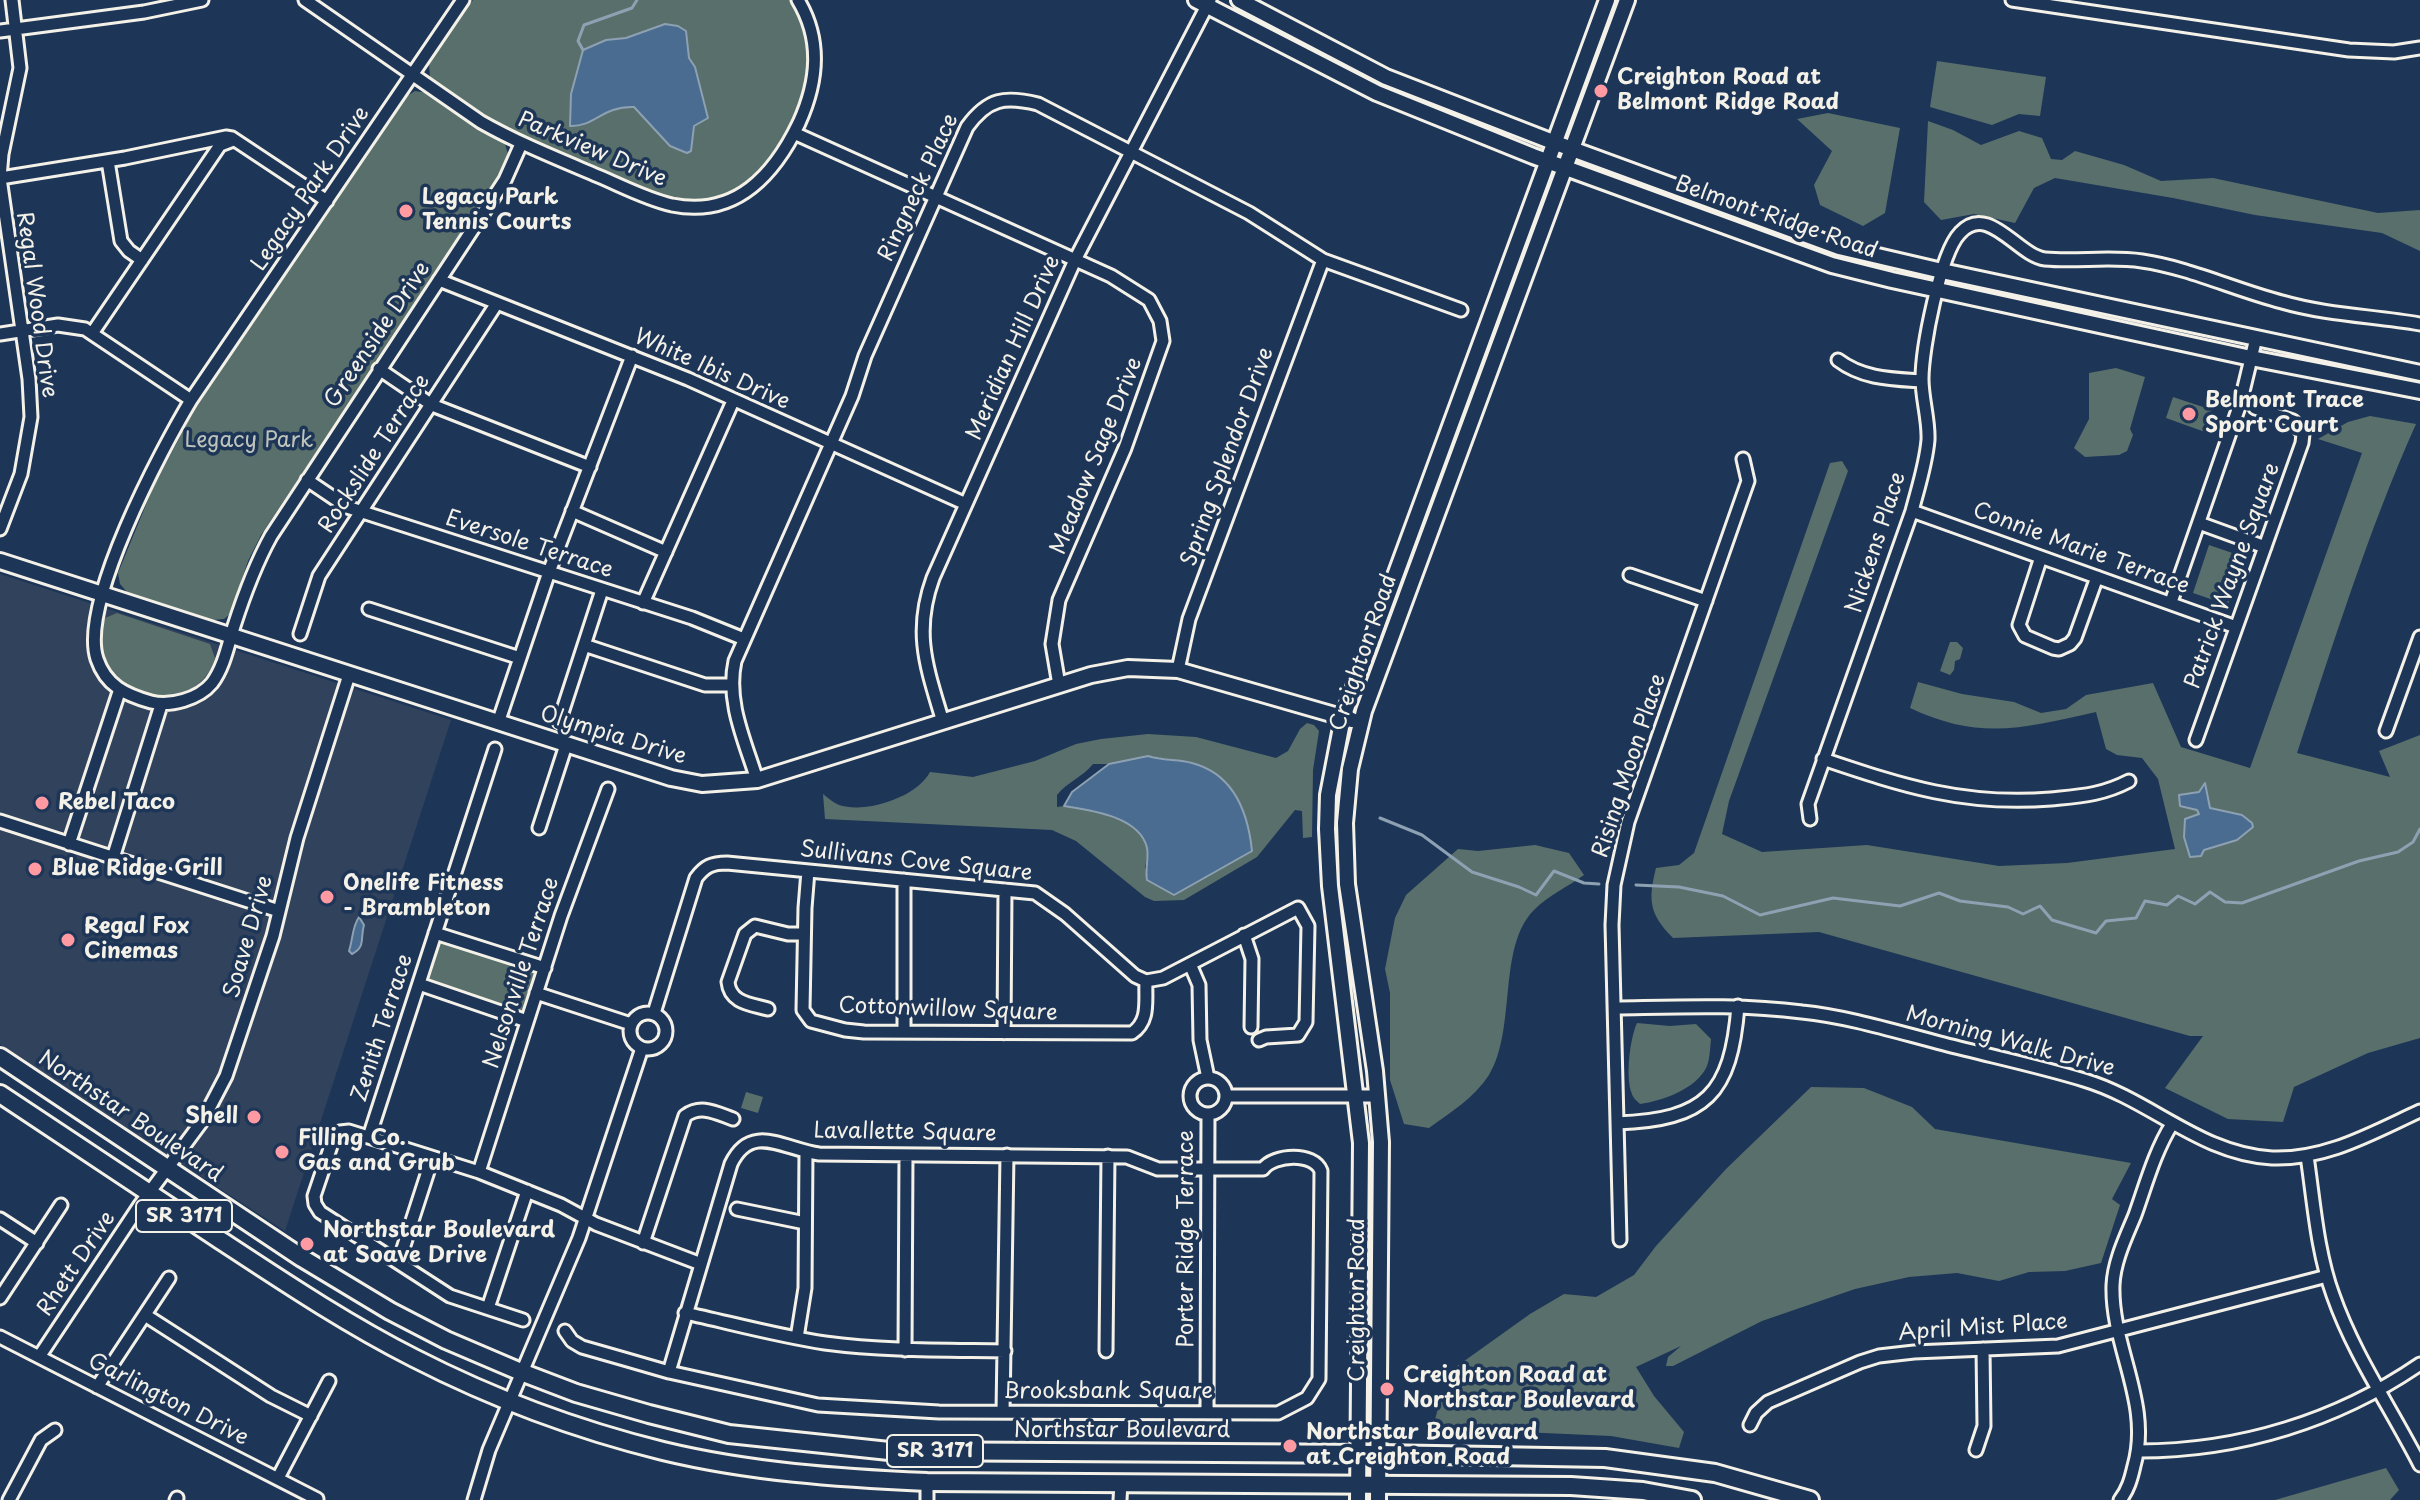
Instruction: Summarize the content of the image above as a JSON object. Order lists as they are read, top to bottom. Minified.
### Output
{"streets":{"main road":["Northstar Boulevard","SR 3171"],"street":["Parkview Drive","Ringneck Place","Legacy Park Drive","Belmont Ridge Road","Regal Wood Drive","Greenside Drive","Meridian Hill Drive","White Ibis Drive","Rockslide Terrace","Meadow Sage Drive","Spring Splendor Drive","Nickens Place","Eversole Terrace","Connie Marie Terrace","Patrick Wayne Square","Creighton Road","Olympia Drive","Rising Moon Place","Sullivans Cove Square","Soave Drive","Nelsonville Terrace","Cottonwillow Square","Zenith Terrace","Morning Walk Drive","Lavallette Square","Porter Ridge Terrace","Rhett Drive","April Mist Place","Brooksbank Square","Garlington Drive"]},"crossings":[["Parkview Drive","Legacy Park Drive"],["Parkview Drive","Greenside Drive"],["Parkview Drive","Meadow Sage Drive"],["Ringneck Place","Meridian Hill Drive"],["Ringneck Place","White Ibis Drive"],["Ringneck Place","Meadow Sage Drive"],["Ringneck Place","Spring Splendor Drive"],["Ringneck Place","Eversole Terrace"],["Ringneck Place","Olympia Drive"],["Legacy Park Drive","Olympia Drive"],["Belmont Ridge Road","Meridian Hill Drive"],["Belmont Ridge Road","Nickens Place"],["Belmont Ridge Road","Creighton Road"],["Greenside Drive","White Ibis Drive"],["Greenside Drive","Eversole Terrace"],["Greenside Drive","Olympia Drive"],["Meridian Hill Drive","White Ibis Drive"],["Meridian Hill Drive","Meadow Sage Drive"],["Meridian Hill Drive","Olympia Drive"],["White Ibis Drive","Rockslide Terrace"],["Rockslide Terrace","Eversole Terrace"],["Meadow Sage Drive","Olympia Drive"],["Spring Splendor Drive","Olympia Drive"],["Nickens Place","Connie Marie Terrace"],["Connie Marie Terrace","Patrick Wayne Square"],["Creighton Road","Olympia Drive"],["Creighton Road","Northstar Boulevard"],["Creighton Road","SR 3171"],["Olympia Drive","Soave Drive"],["Rising Moon Place","Morning Walk Drive"],["Sullivans Cove Square","Cottonwillow Square"],["Soave Drive","Northstar Boulevard"],["Soave Drive","SR 3171"],["Soave Drive","Rhett Drive"],["Lavallette Square","Porter Ridge Terrace"],["Lavallette Square","Brooksbank Square"],["SR 3171","Rhett Drive"],["Porter Ridge Terrace","Brooksbank Square"],["Rhett Drive","Garlington Drive"]],"parks":["Legacy Park"],"places":["Creighton Road at Belmont Ridge Road","Legacy Park Tennis Courts","Belmont Trace Sport Court","Rebel Taco","Blue Ridge Grill","Onelife Fitness - Brambleton","Regal Fox Cinemas","Shell","Filling Co. Gas and Grub","Northstar Boulevard at Soave Drive","Creighton Road at Northstar Boulevard","Northstar Boulevard at Creighton Road"]}
